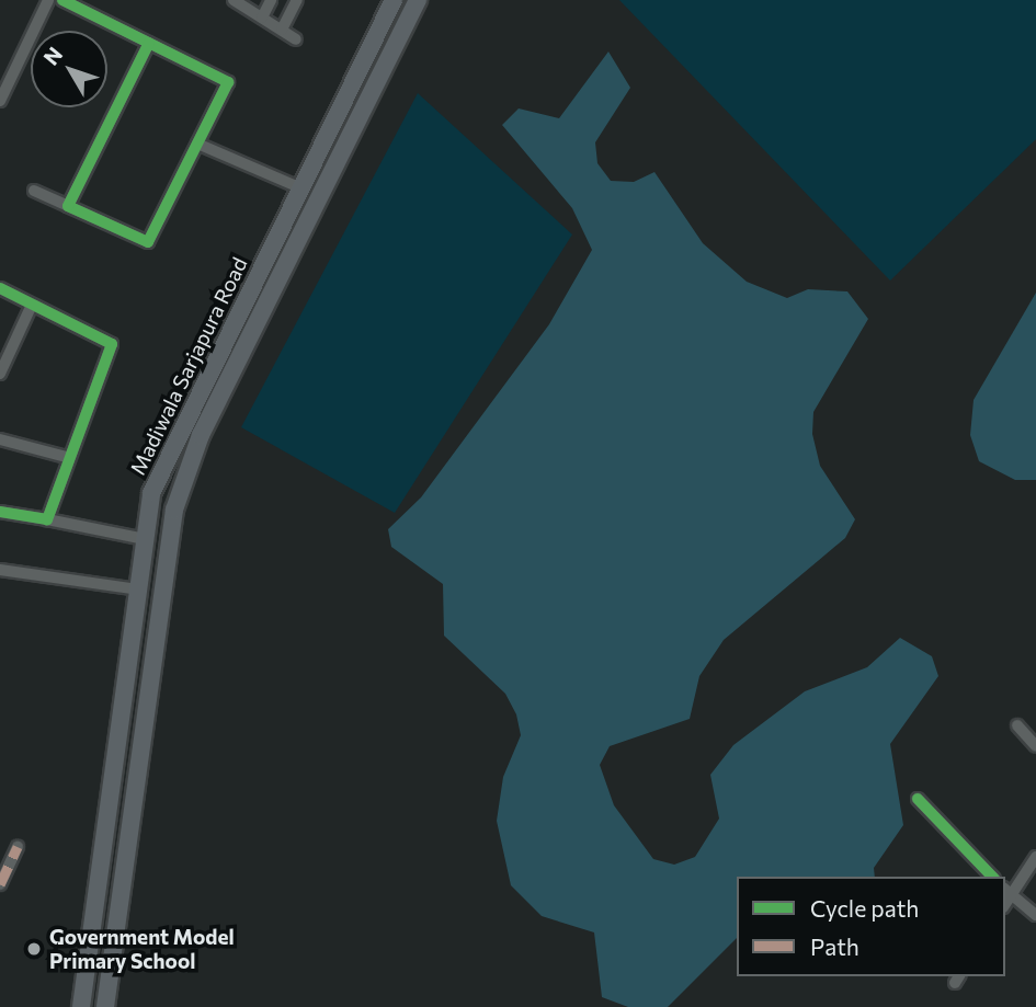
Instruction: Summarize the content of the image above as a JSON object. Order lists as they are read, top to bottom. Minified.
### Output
{"streets":{"main road":["Madiwala Sarjapura Road"]},"places":["Government Model Primary School"],"legend":["Cycle path","Path"],"north":"top left"}
